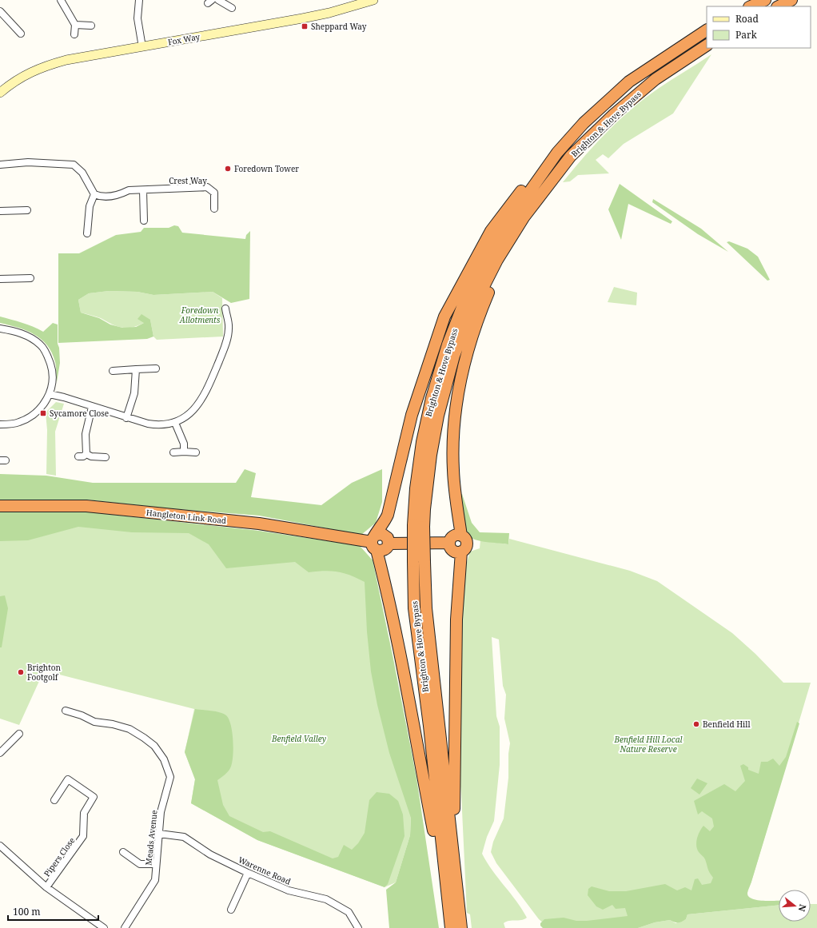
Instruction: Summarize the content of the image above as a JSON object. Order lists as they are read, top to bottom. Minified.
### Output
{"streets":{"highway":["Brighton & Hove Bypass","Hangleton Link Road"],"street":["Fox Way","Crest Way","Meads Avenue","Pipers Close","Warenne Road"]},"crossings":[["Meads Avenue","Warenne Road"]],"parks":["Foredown Allotments","Benfield Valley","Benfield Hill Local Nature Reserve"],"places":{"transit":["Sheppard Way","Sycamore Close"],"other":["Foredown Tower","Brighton Footgolf","Benfield Hill"]},"legend":["Road","Park"],"scale_bar":"100 m","north":"right"}
